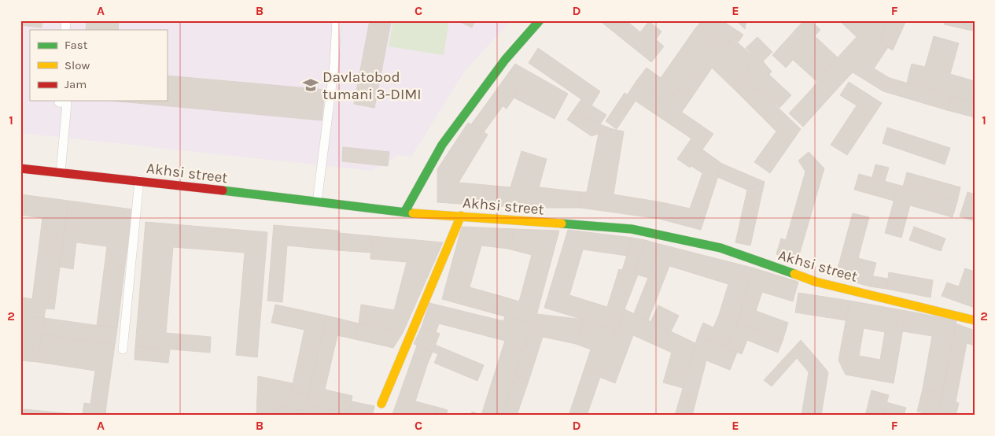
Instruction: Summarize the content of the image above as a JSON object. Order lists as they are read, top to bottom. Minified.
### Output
{"streets":{"street":["Akhsi street"]},"places":{"school or university":["Davlatobod tumani 3-DIMI"]},"legend":["Fast","Slow","Jam"],"grid":{"columns":["A","B","C","D","E","F"],"rows":["1","2"]}}
